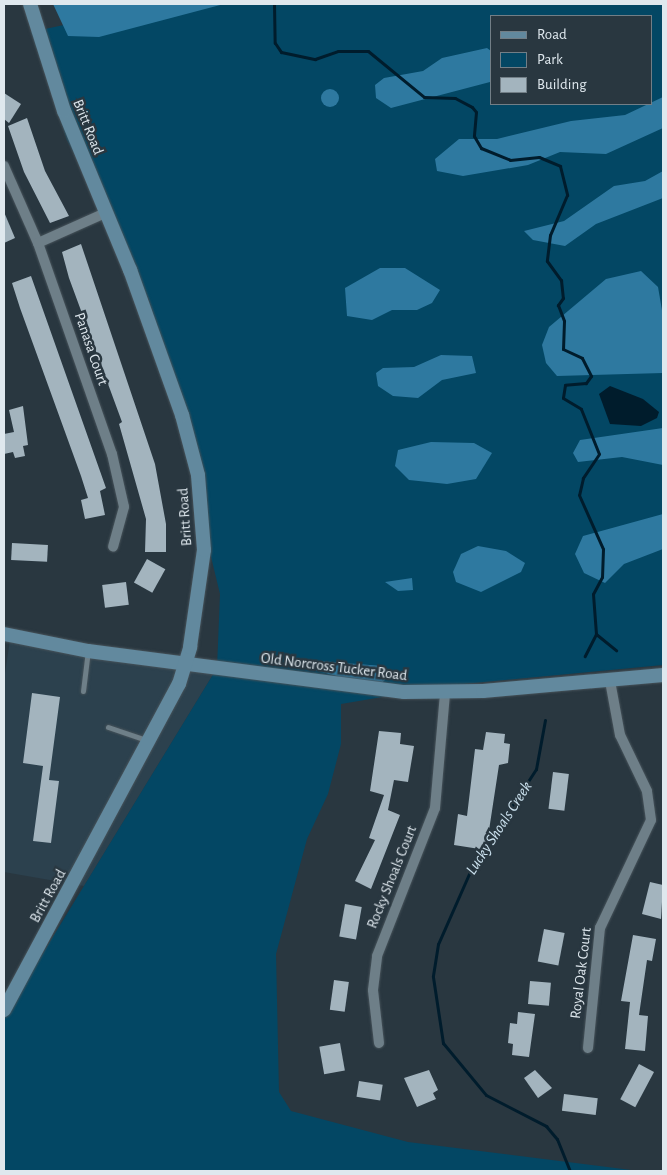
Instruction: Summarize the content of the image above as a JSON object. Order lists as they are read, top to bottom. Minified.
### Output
{"streets":{"street":["Britt Road","Panasa Court","Old Norcross Tucker Road","Rocky Shoals Court","Royal Oak Court"]},"crossings":[["Britt Road","Old Norcross Tucker Road"],["Old Norcross Tucker Road","Rocky Shoals Court"],["Old Norcross Tucker Road","Royal Oak Court"]],"water":["Lucky Shoals Creek"],"legend":["Road","Park","Building"]}
